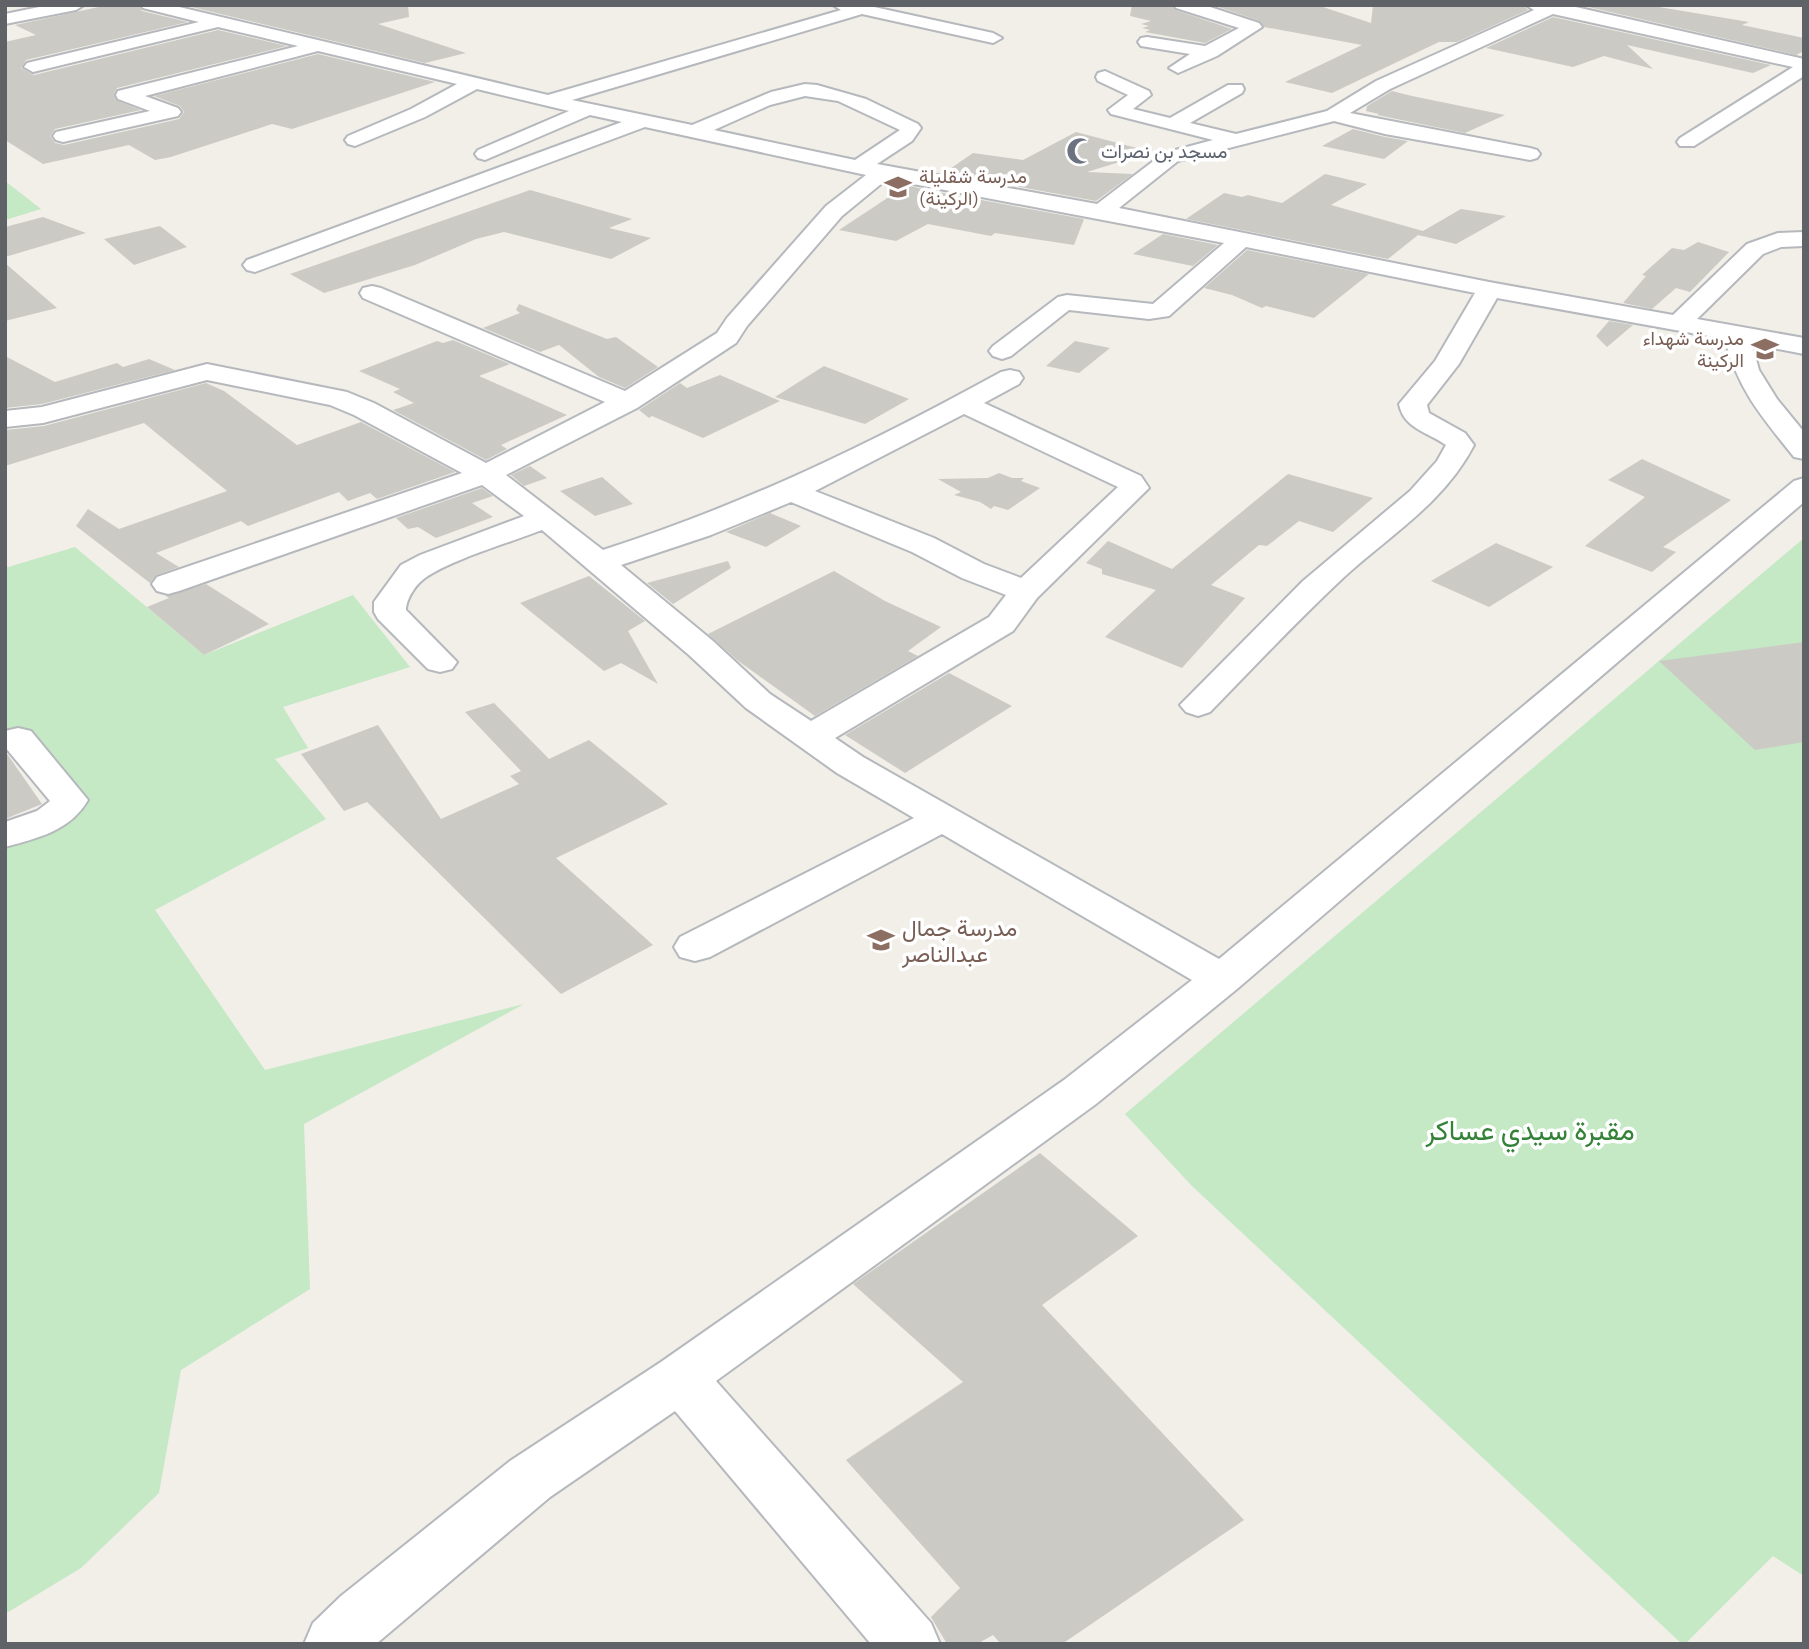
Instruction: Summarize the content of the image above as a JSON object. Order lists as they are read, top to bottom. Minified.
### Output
{"parks":["مقبرة سيدي عساكر"],"places":{"mosque":["مسجد بن نصرات"],"school or university":["مدرسة شقليلة (الركينة)","مدرسة شهداء الركينة","مدرسة جمال عبدالناصر"]}}
